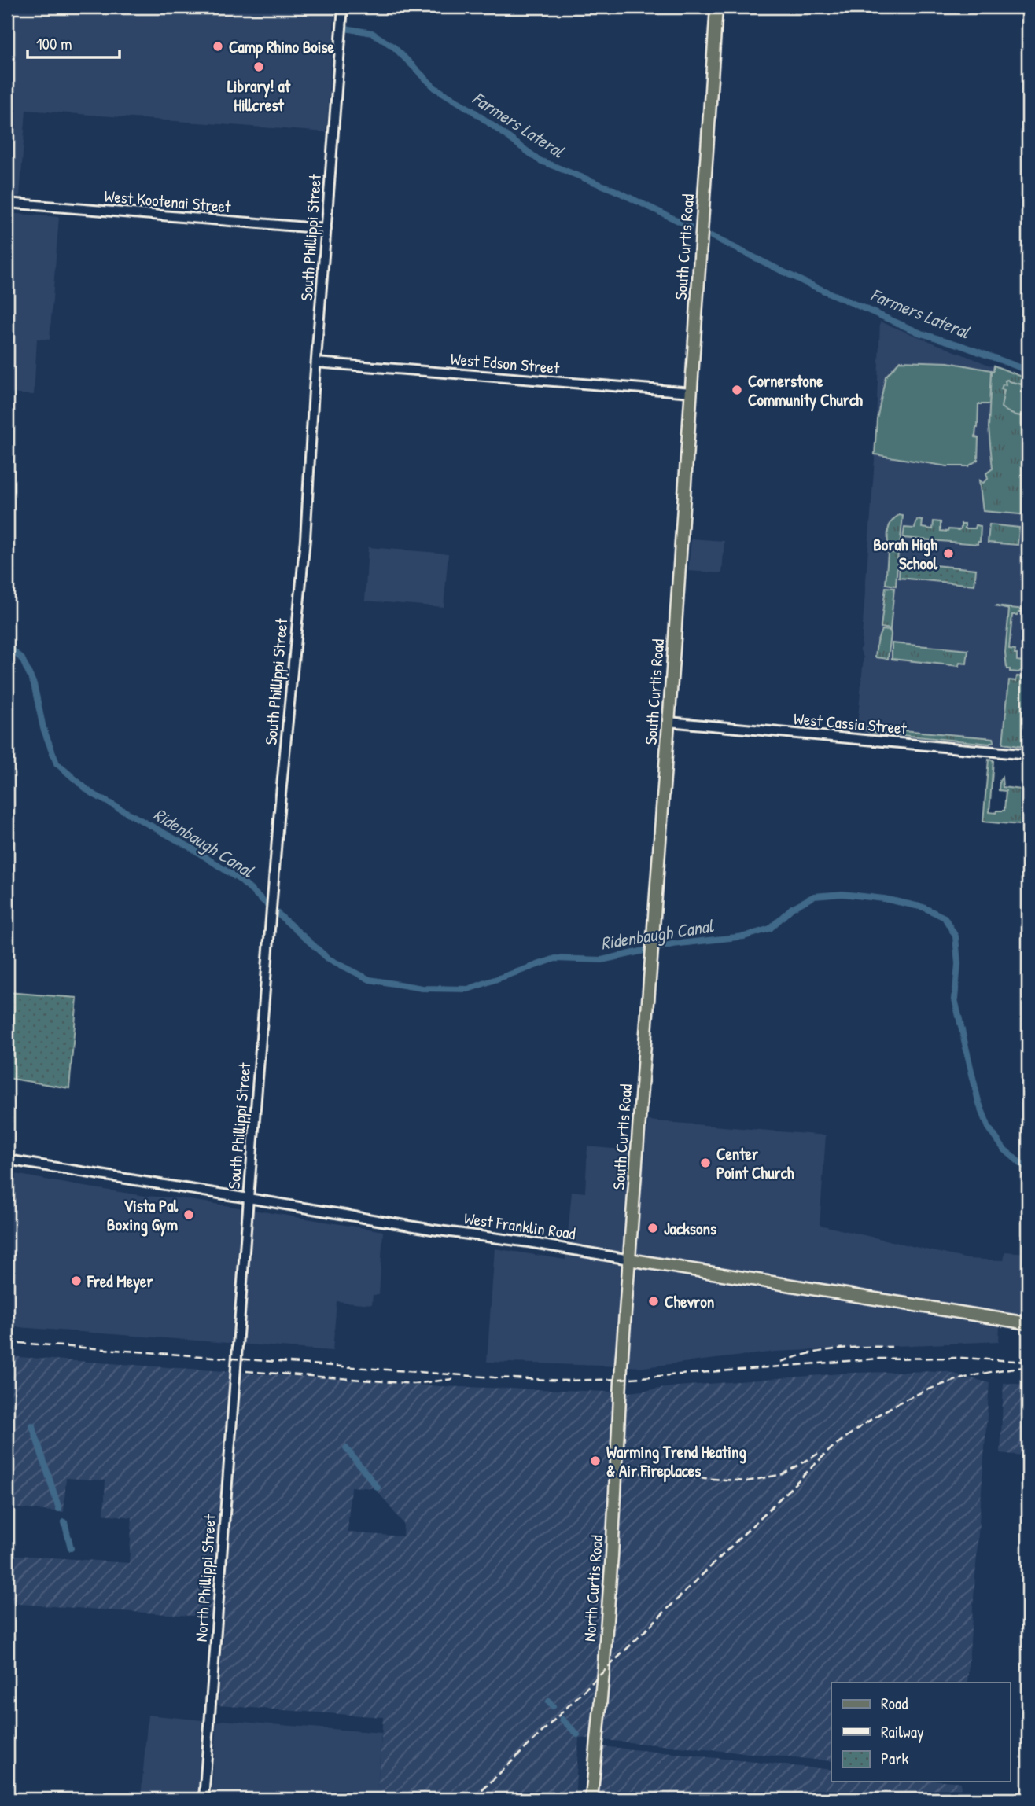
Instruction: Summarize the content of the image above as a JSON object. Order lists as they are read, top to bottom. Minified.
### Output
{"streets":{"main road":["South Curtis Road","West Franklin Road","North Curtis Road"],"street":["West Kootenai Street","South Phillippi Street","West Edson Street","West Cassia Street","North Phillippi Street"]},"crossings":[["West Kootenai Street","South Phillippi Street"],["South Phillippi Street","West Edson Street"],["South Phillippi Street","West Franklin Road"],["South Phillippi Street","North Phillippi Street"],["South Curtis Road","West Edson Street"],["South Curtis Road","West Cassia Street"],["South Curtis Road","West Franklin Road"],["South Curtis Road","North Curtis Road"]],"water":["Farmers Lateral","Ridenbaugh Canal"],"places":["Camp Rhino Boise","Library! at Hillcrest","Cornerstone Community Church","Borah High School","Center Point Church","Vista Pal Boxing Gym","Jacksons","Fred Meyer","Chevron","Warming Trend Heating & Air Fireplaces"],"legend":["Road","Railway","Park"],"scale_bar":"100 m"}
